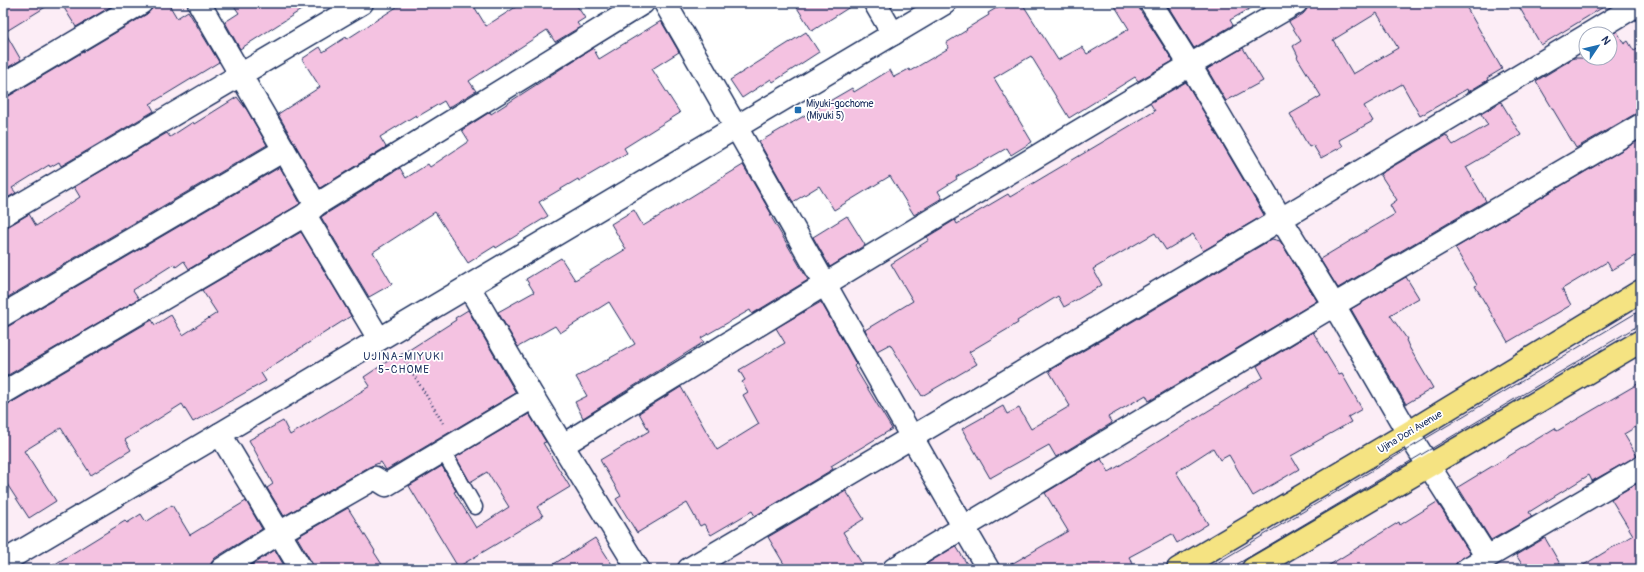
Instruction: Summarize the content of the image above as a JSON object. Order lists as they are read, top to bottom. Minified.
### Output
{"streets":{"highway":["Ujina Dori Avenue"]},"districts":["UJINA-MIYUKI 5-CHOME"],"places":{"transit":["Miyuki-gochome (Miyuki 5)"]},"north":"top right"}
